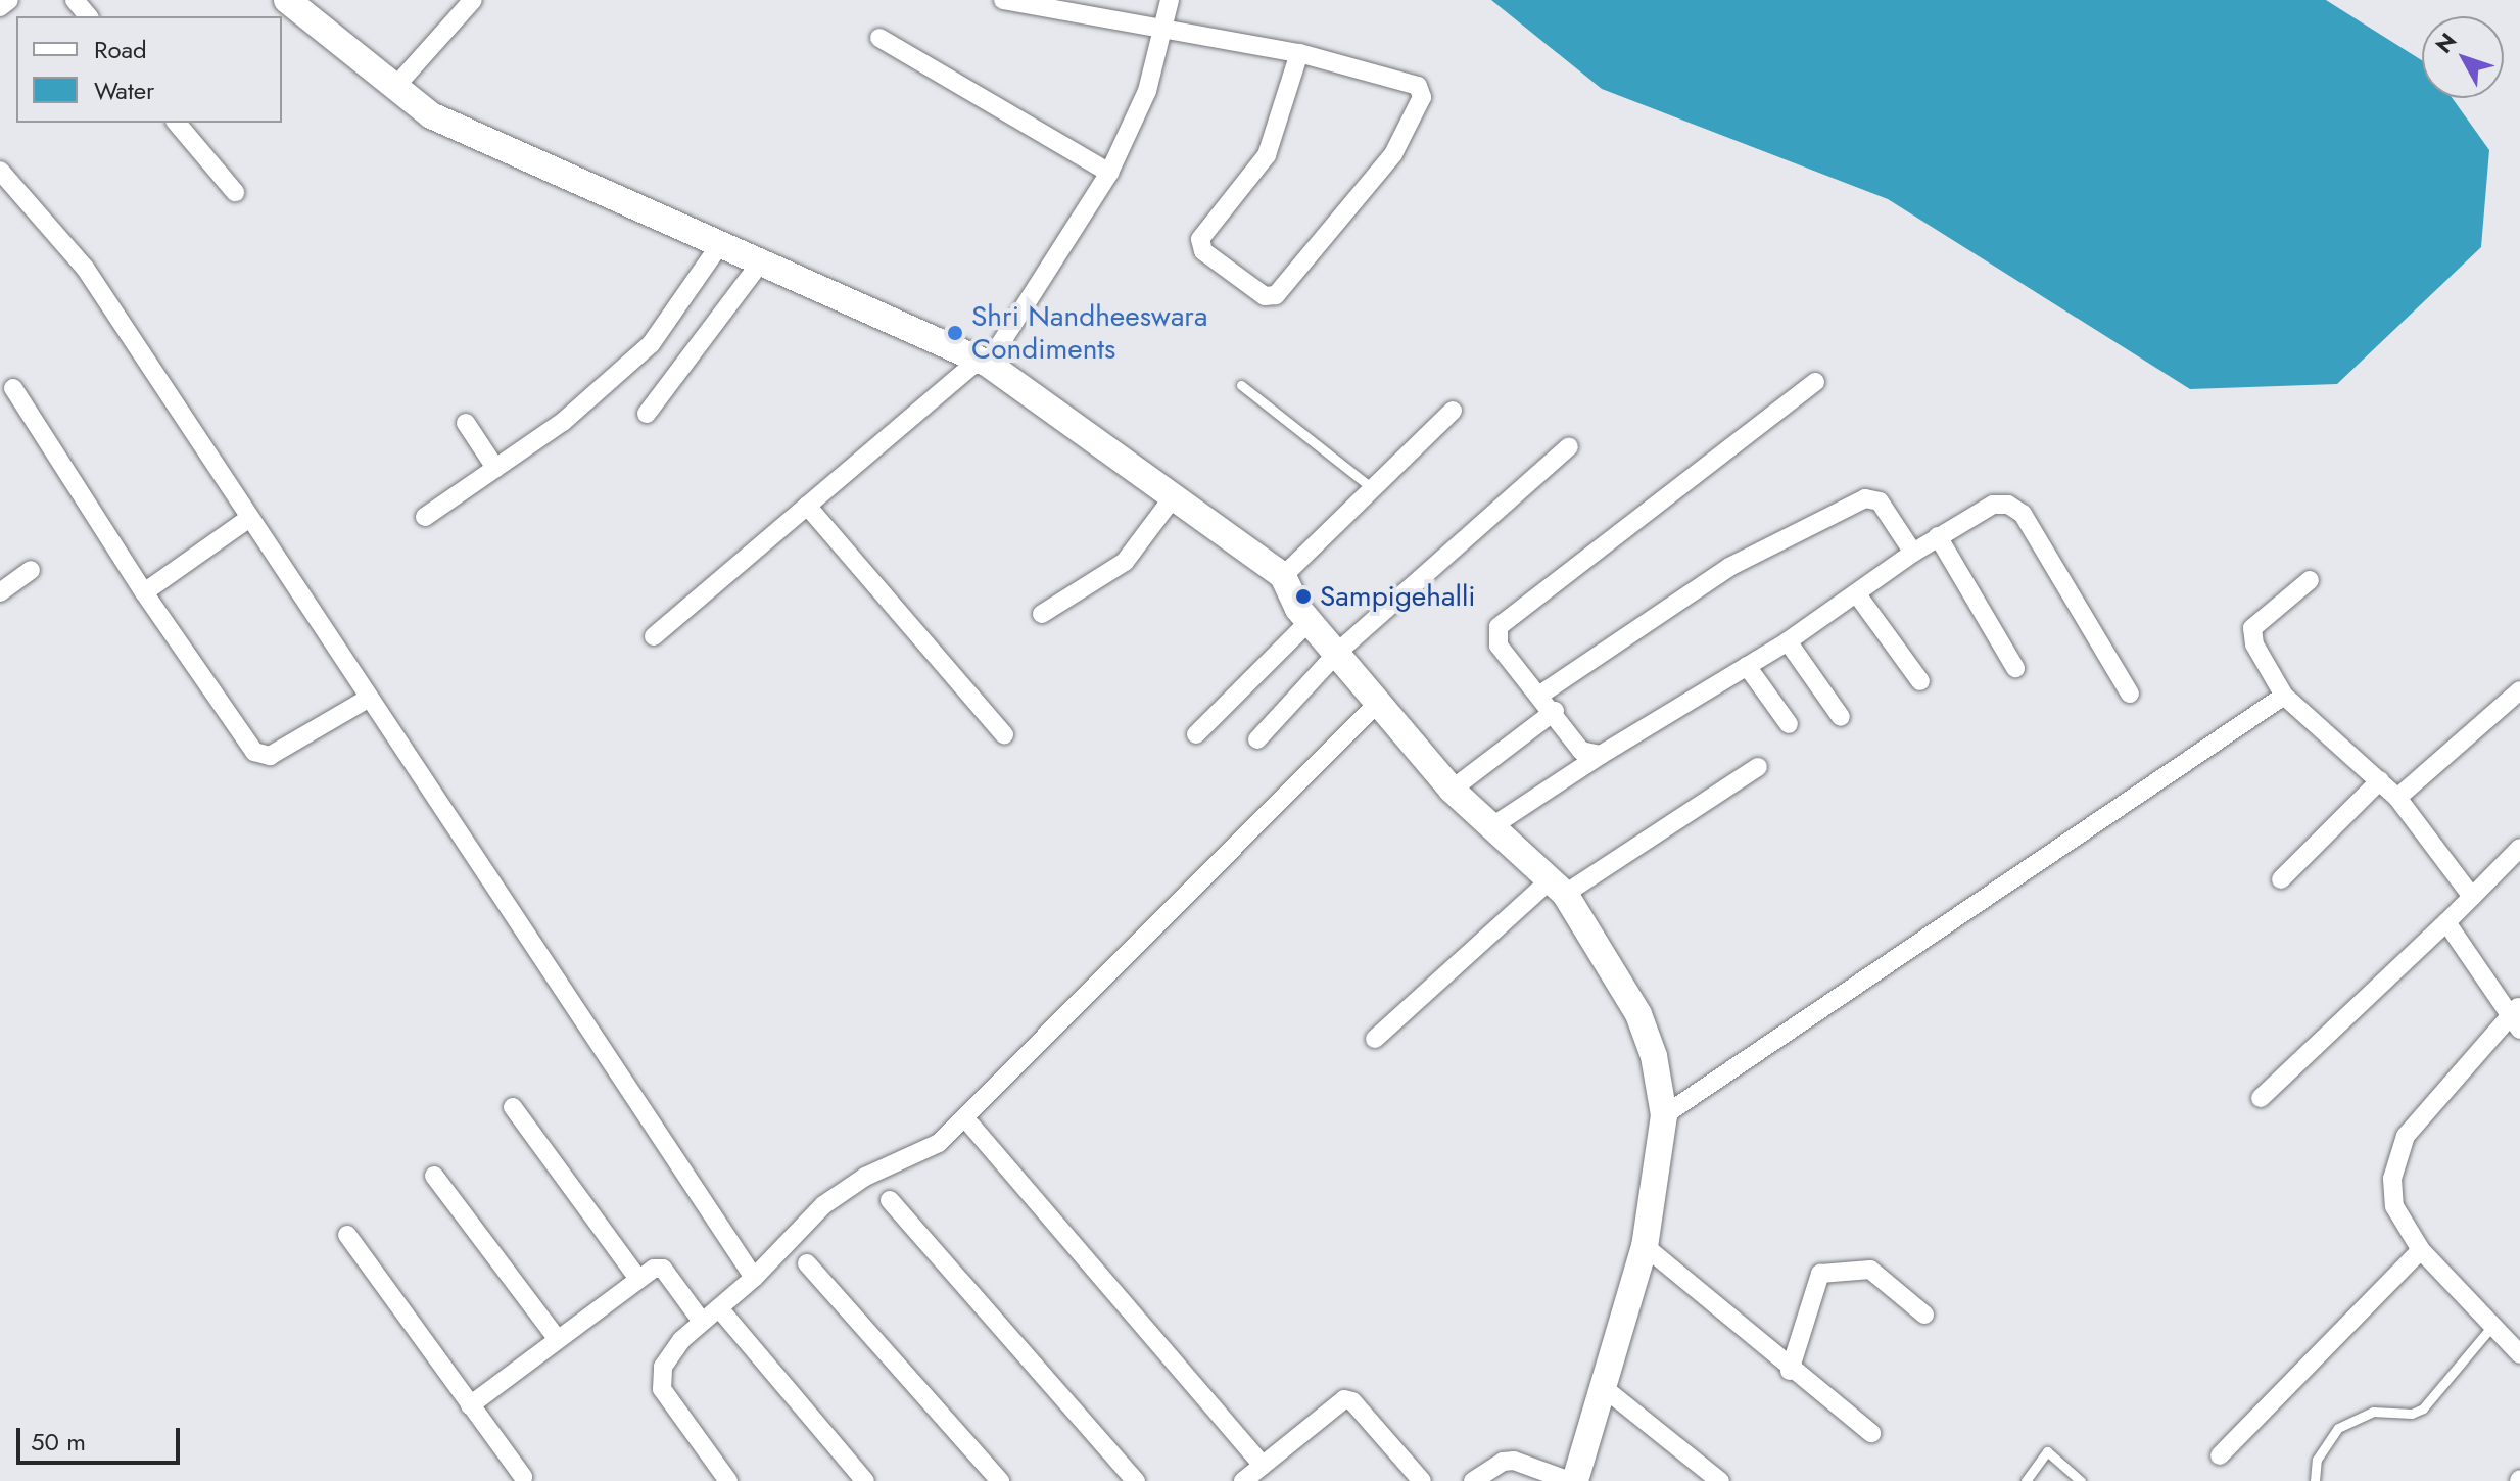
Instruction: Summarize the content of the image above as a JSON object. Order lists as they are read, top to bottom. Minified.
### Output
{"places":["Shri Nandheeswara Condiments","Sampigehalli"],"legend":["Road","Water"],"scale_bar":"50 m","north":"top left"}
